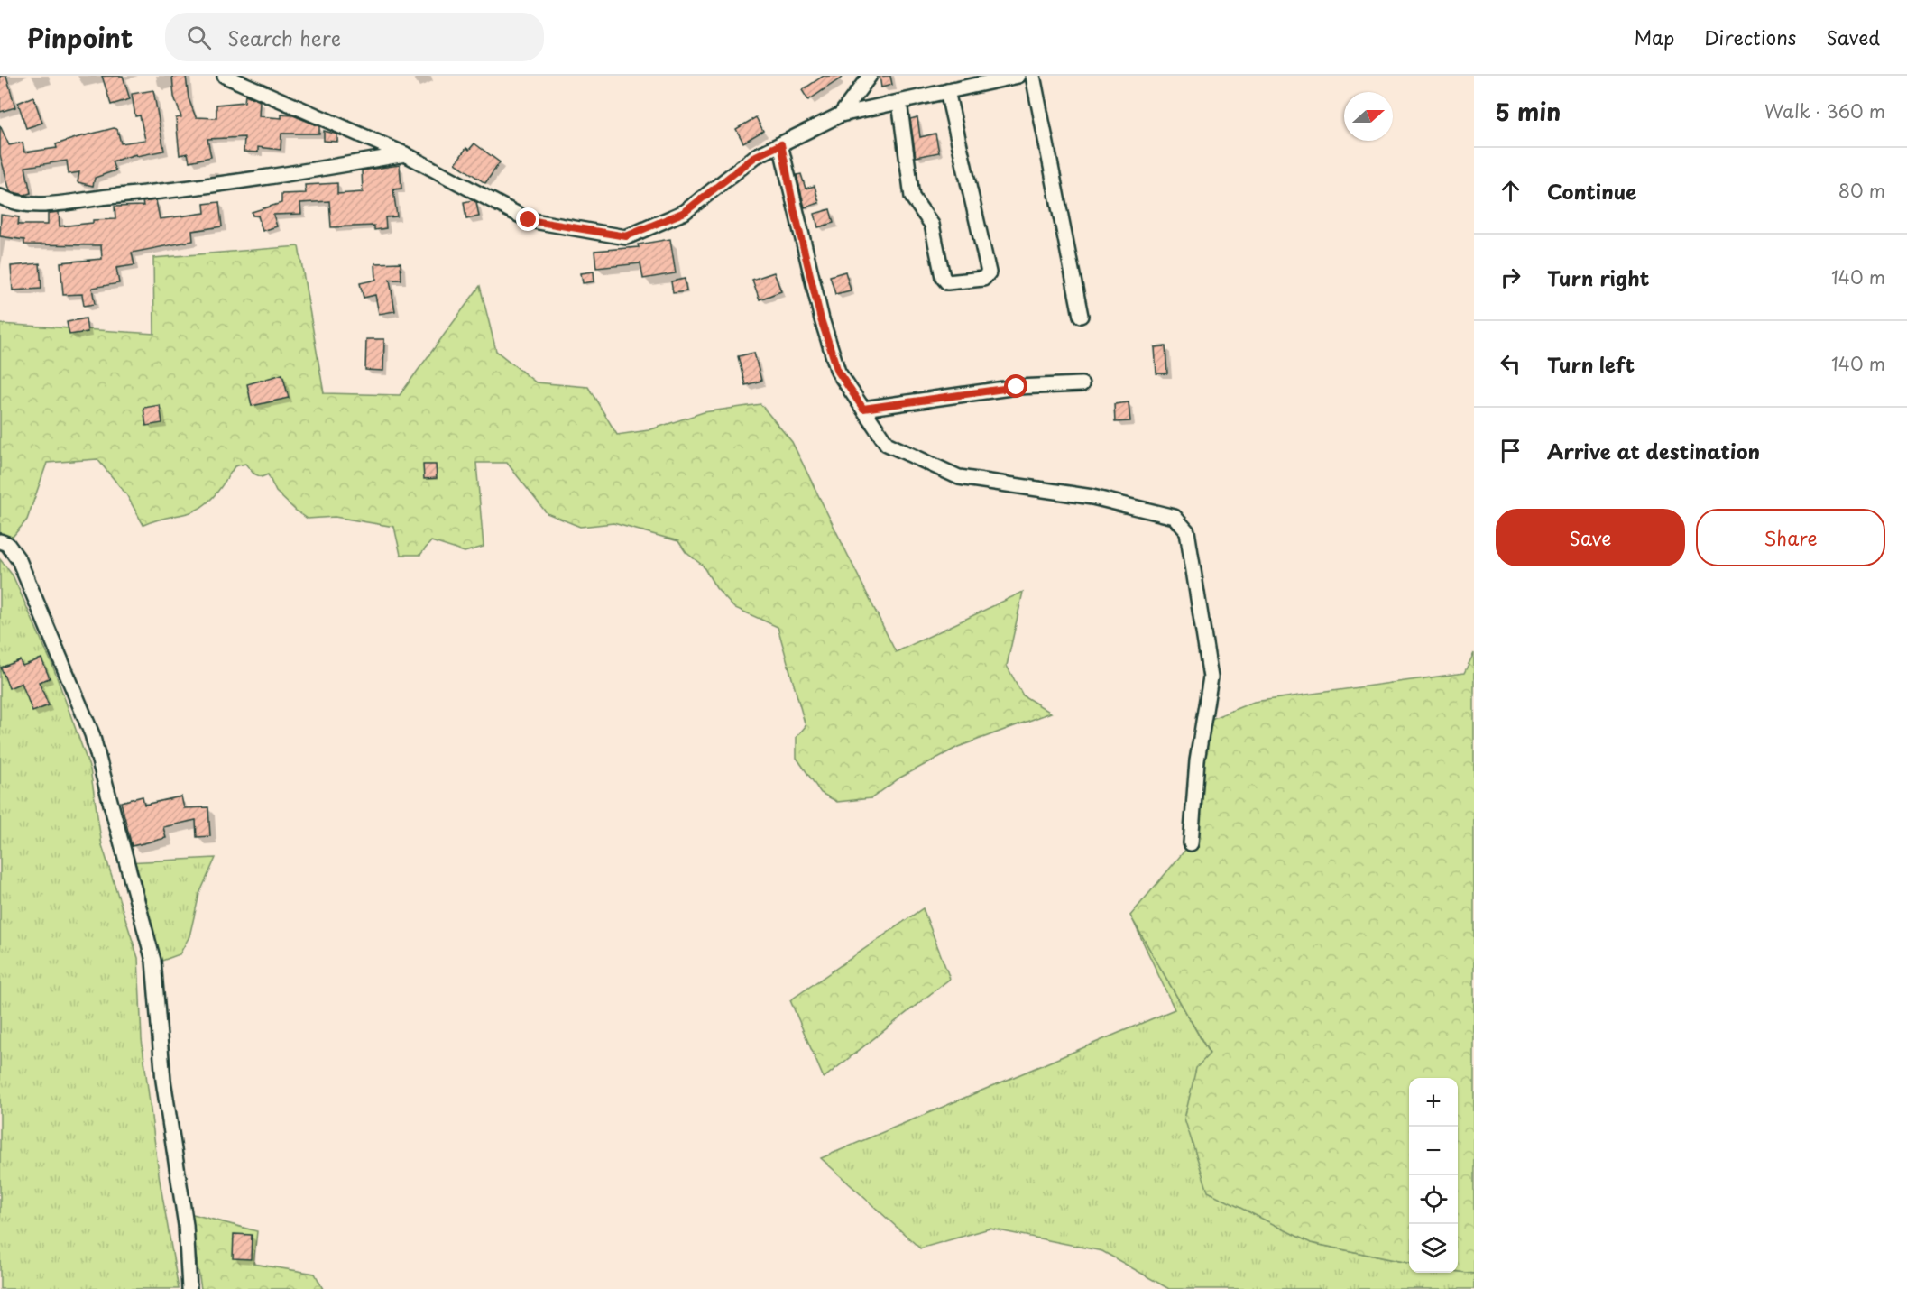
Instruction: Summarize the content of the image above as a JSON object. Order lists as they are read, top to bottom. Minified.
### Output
{"north":"right","page":{"header":"Pinpoint","search":"Search here","nav":["Map","Directions","Saved"],"heading":["5 min","Walk · 360 m"],"list":[["Continue","80 m"],["Turn right","140 m"],["Turn left","140 m"],"Arrive at destination"],"buttons":["Save","Share"],"map_buttons":["+","−"]}}
